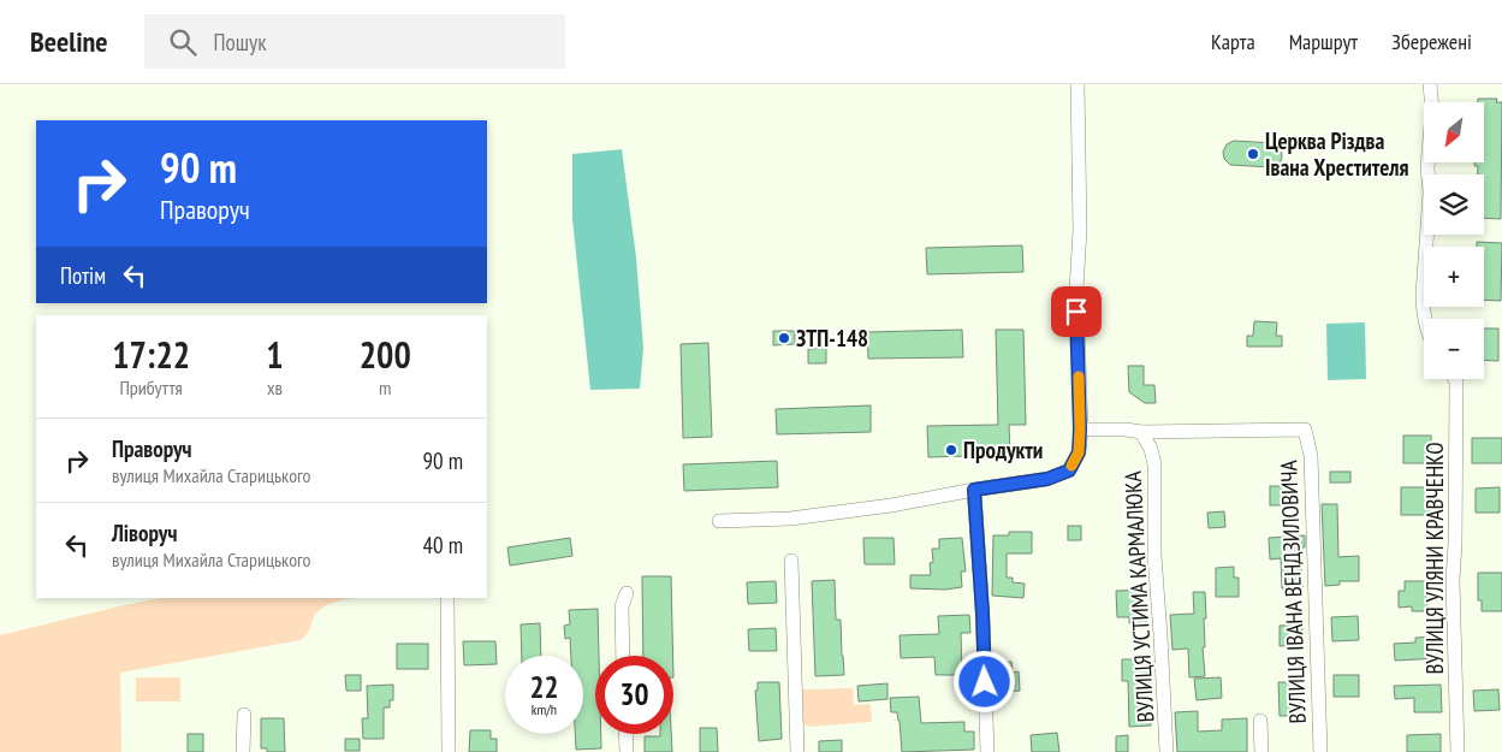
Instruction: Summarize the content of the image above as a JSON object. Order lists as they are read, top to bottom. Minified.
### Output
{"streets":{"street":["ВУЛИЦЯ УЛЯНИ КРАВЧЕНКО","ВУЛИЦЯ ІВАНА ВЕНДЗИЛОВИЧА","ВУЛИЦЯ УСТИМА КАРМАЛЮКА"]},"crossings":[["ВУЛИЦЯ ІВАНА ВЕНДЗИЛОВИЧА","ВУЛИЦЯ УСТИМА КАРМАЛЮКА"]],"places":["Церква Різдва Івана Хрестителя","ЗТП-148","Продукти"],"north":"bottom left","page":{"header":"Beeline","search":"Пошук","nav":["Карта","Маршрут","Збережені"],"map_buttons":["+","−"],"turn":["90 m","Праворуч"],"then":"Потім","eta":["17:22","Прибуття","1","хв","200","m"],"list":[{"name":"Праворуч","note":"вулиця Михайла Старицького","value":"90 m"},{"name":"Ліворуч","note":"вулиця Михайла Старицького","value":"40 m"}],"speed":"22 km/h","limit":"30"}}
